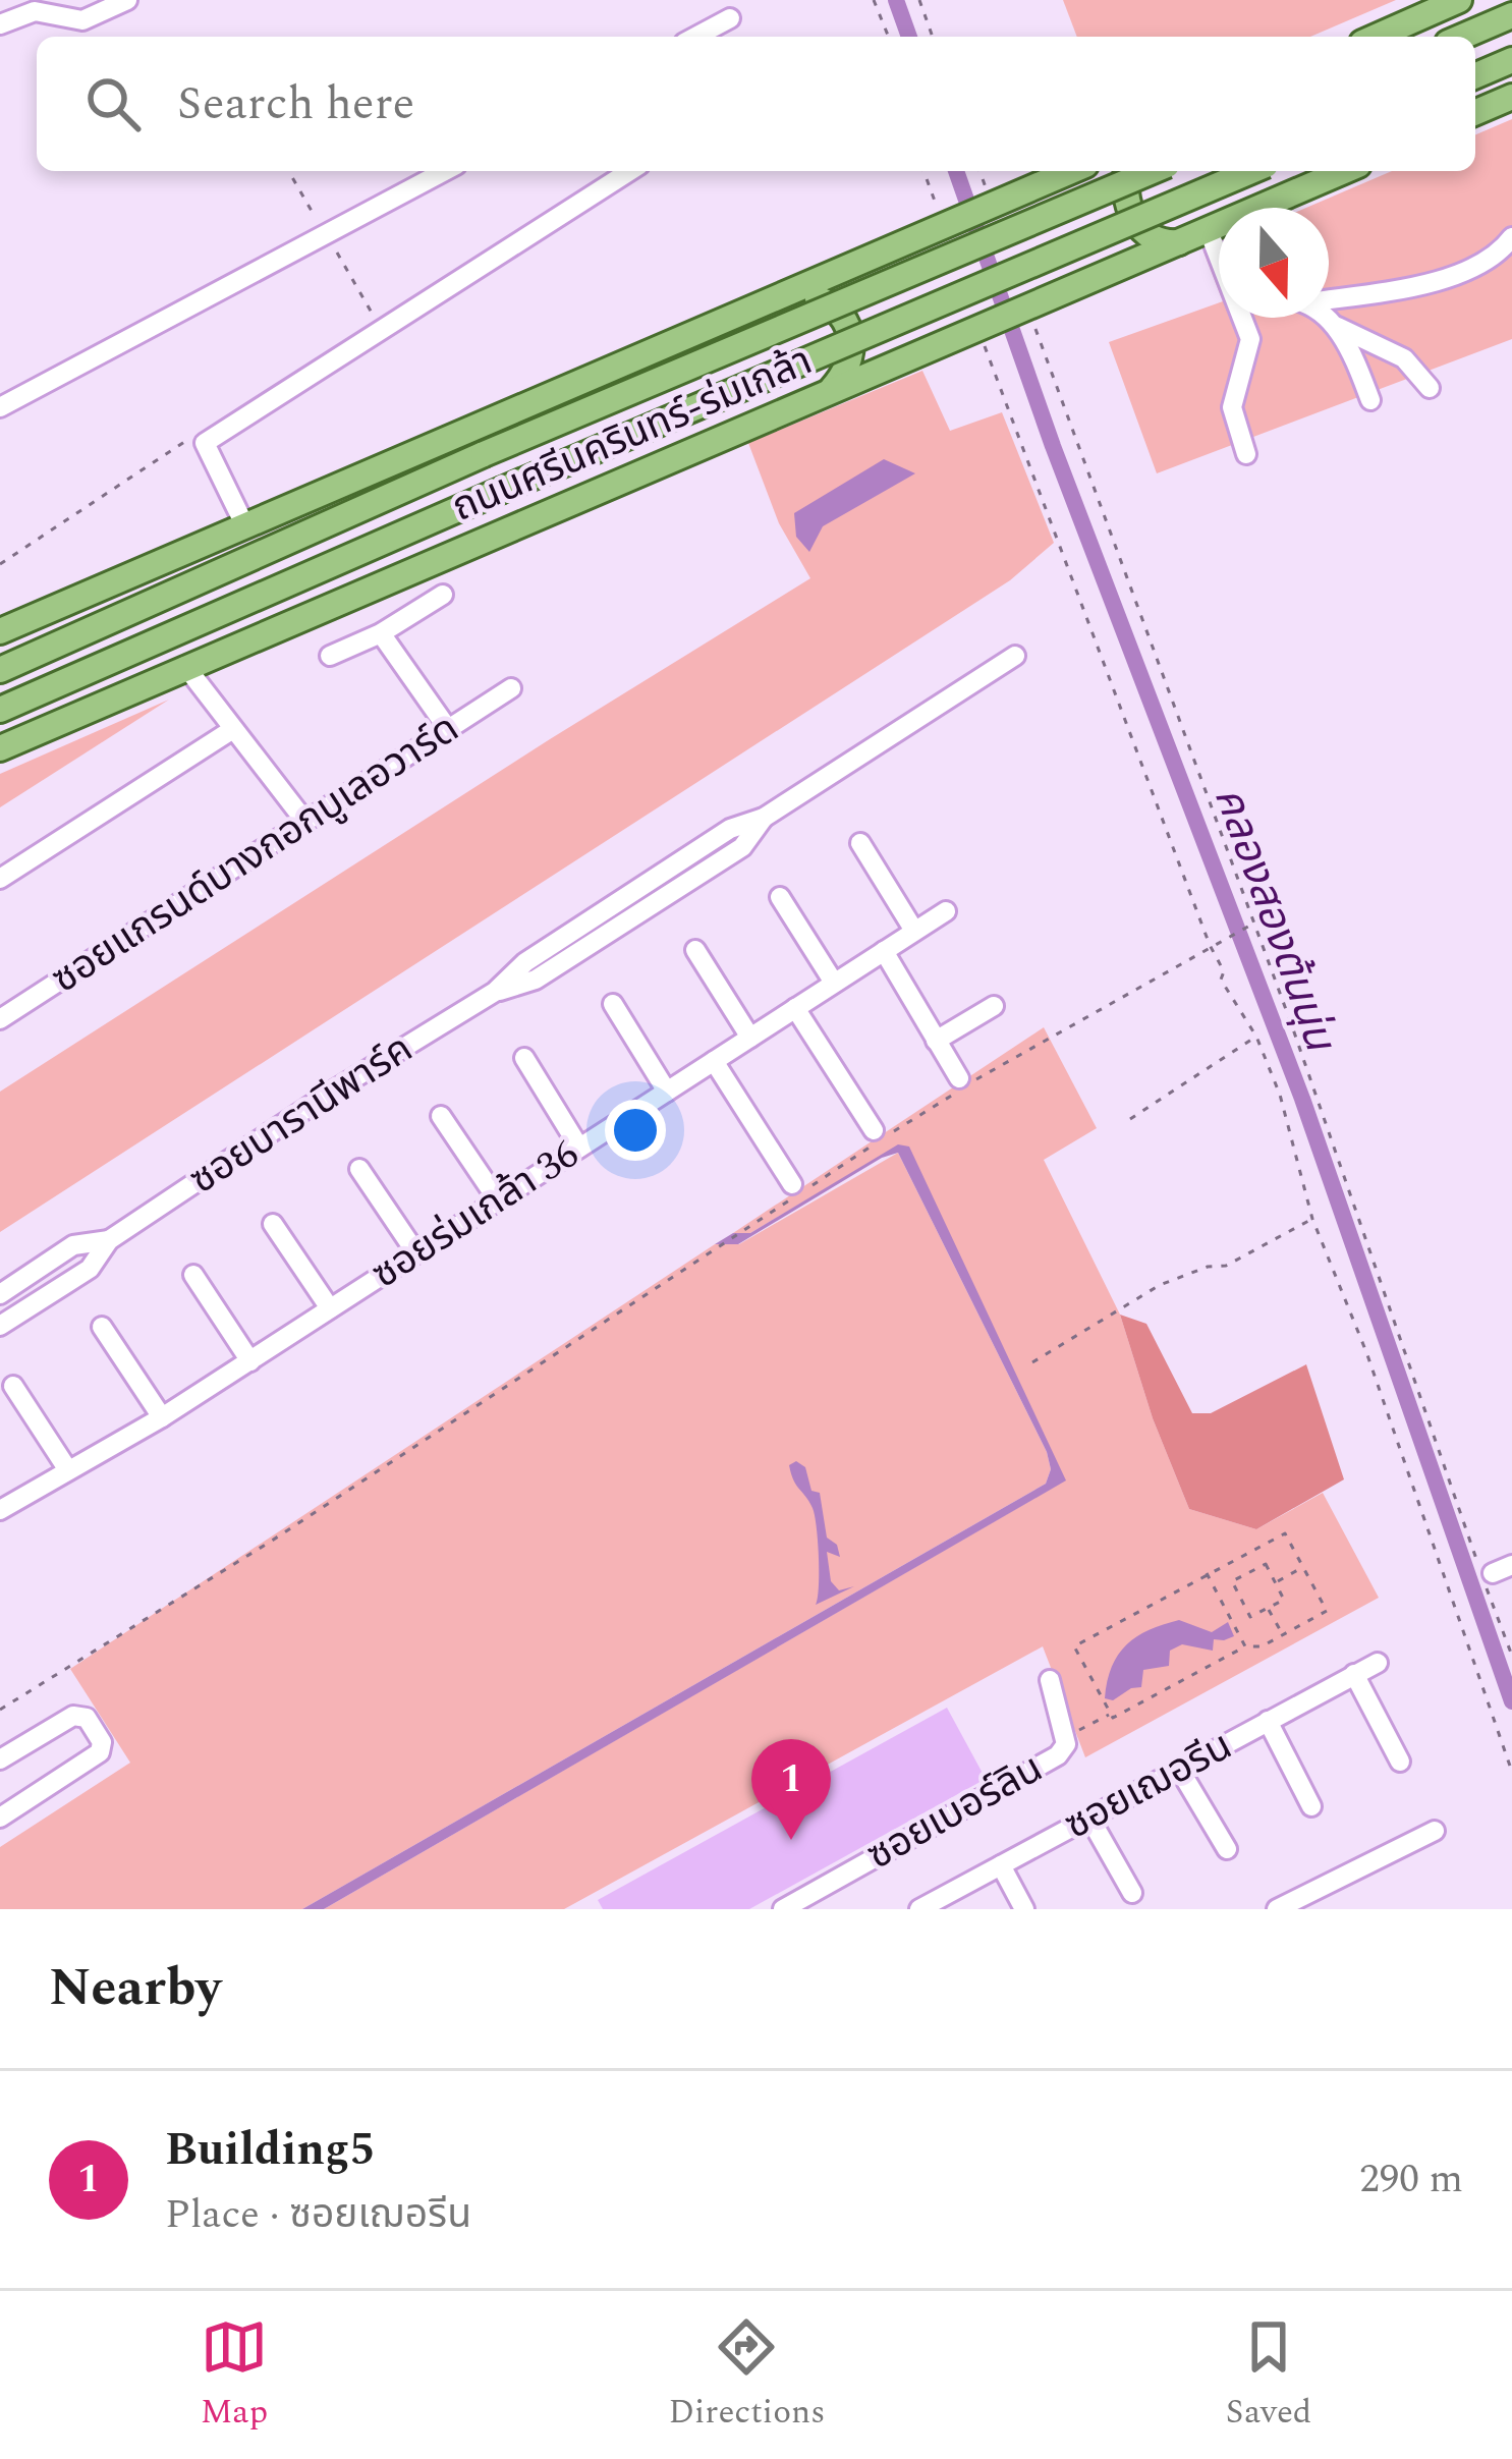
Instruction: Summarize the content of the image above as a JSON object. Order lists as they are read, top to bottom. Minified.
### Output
{"streets":{"main road":["ถนนศรีนครินทร์-ร่มเกล้า"],"street":["ซอยแกรนด์บางกอกบูเลอวาร์ด","ซอยบารานีพาร์ค","ซอยร่มเกล้า 36","ซอยเฌอรีน","ซอยเบอร์ลิน"]},"water":["คลองสองต้นนุ่น"],"north":"bottom","page":{"search":"Search here","pins":"1","heading":"Nearby","list":[{"mark":"1","name":"Building5","note":"Place · ซอยเฌอรีน","value":"290 m"}],"nav":["Map","Directions","Saved"]}}
